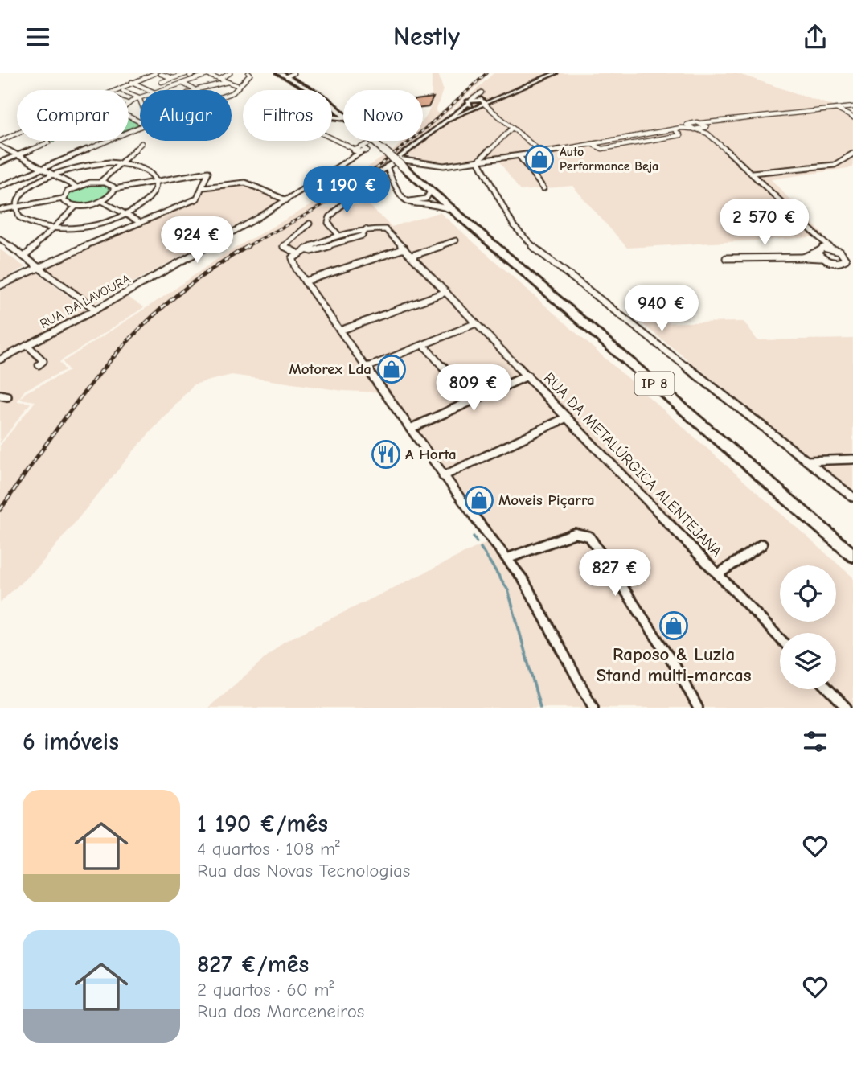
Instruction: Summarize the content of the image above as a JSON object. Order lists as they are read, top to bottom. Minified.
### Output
{"streets":{"main road":["IP 8"],"street":["RUA DA LAVOURA","RUA DA METALÚRGICA ALENTEJANA"]},"crossings":[["RUA DA LAVOURA","IP 8"]],"places":{"shop":["Auto Performance Beja","Motorex Lda","Moveis Piçarra","Raposo & Luzia Stand multi-marcas"],"restaurant":["A Horta"]},"page":{"header":"Nestly","chip":["Comprar","Alugar","Filtros","Novo"],"price":["1 190 €","2 570 €","924 €","940 €","809 €","827 €"],"heading":"6 imóveis","list":[{"name":"1 190 €/mês","note":"4 quartos · 108 m² · Rua das Novas Tecnologias"},{"name":"827 €/mês","note":"2 quartos · 60 m² · Rua dos Marceneiros"}]}}
